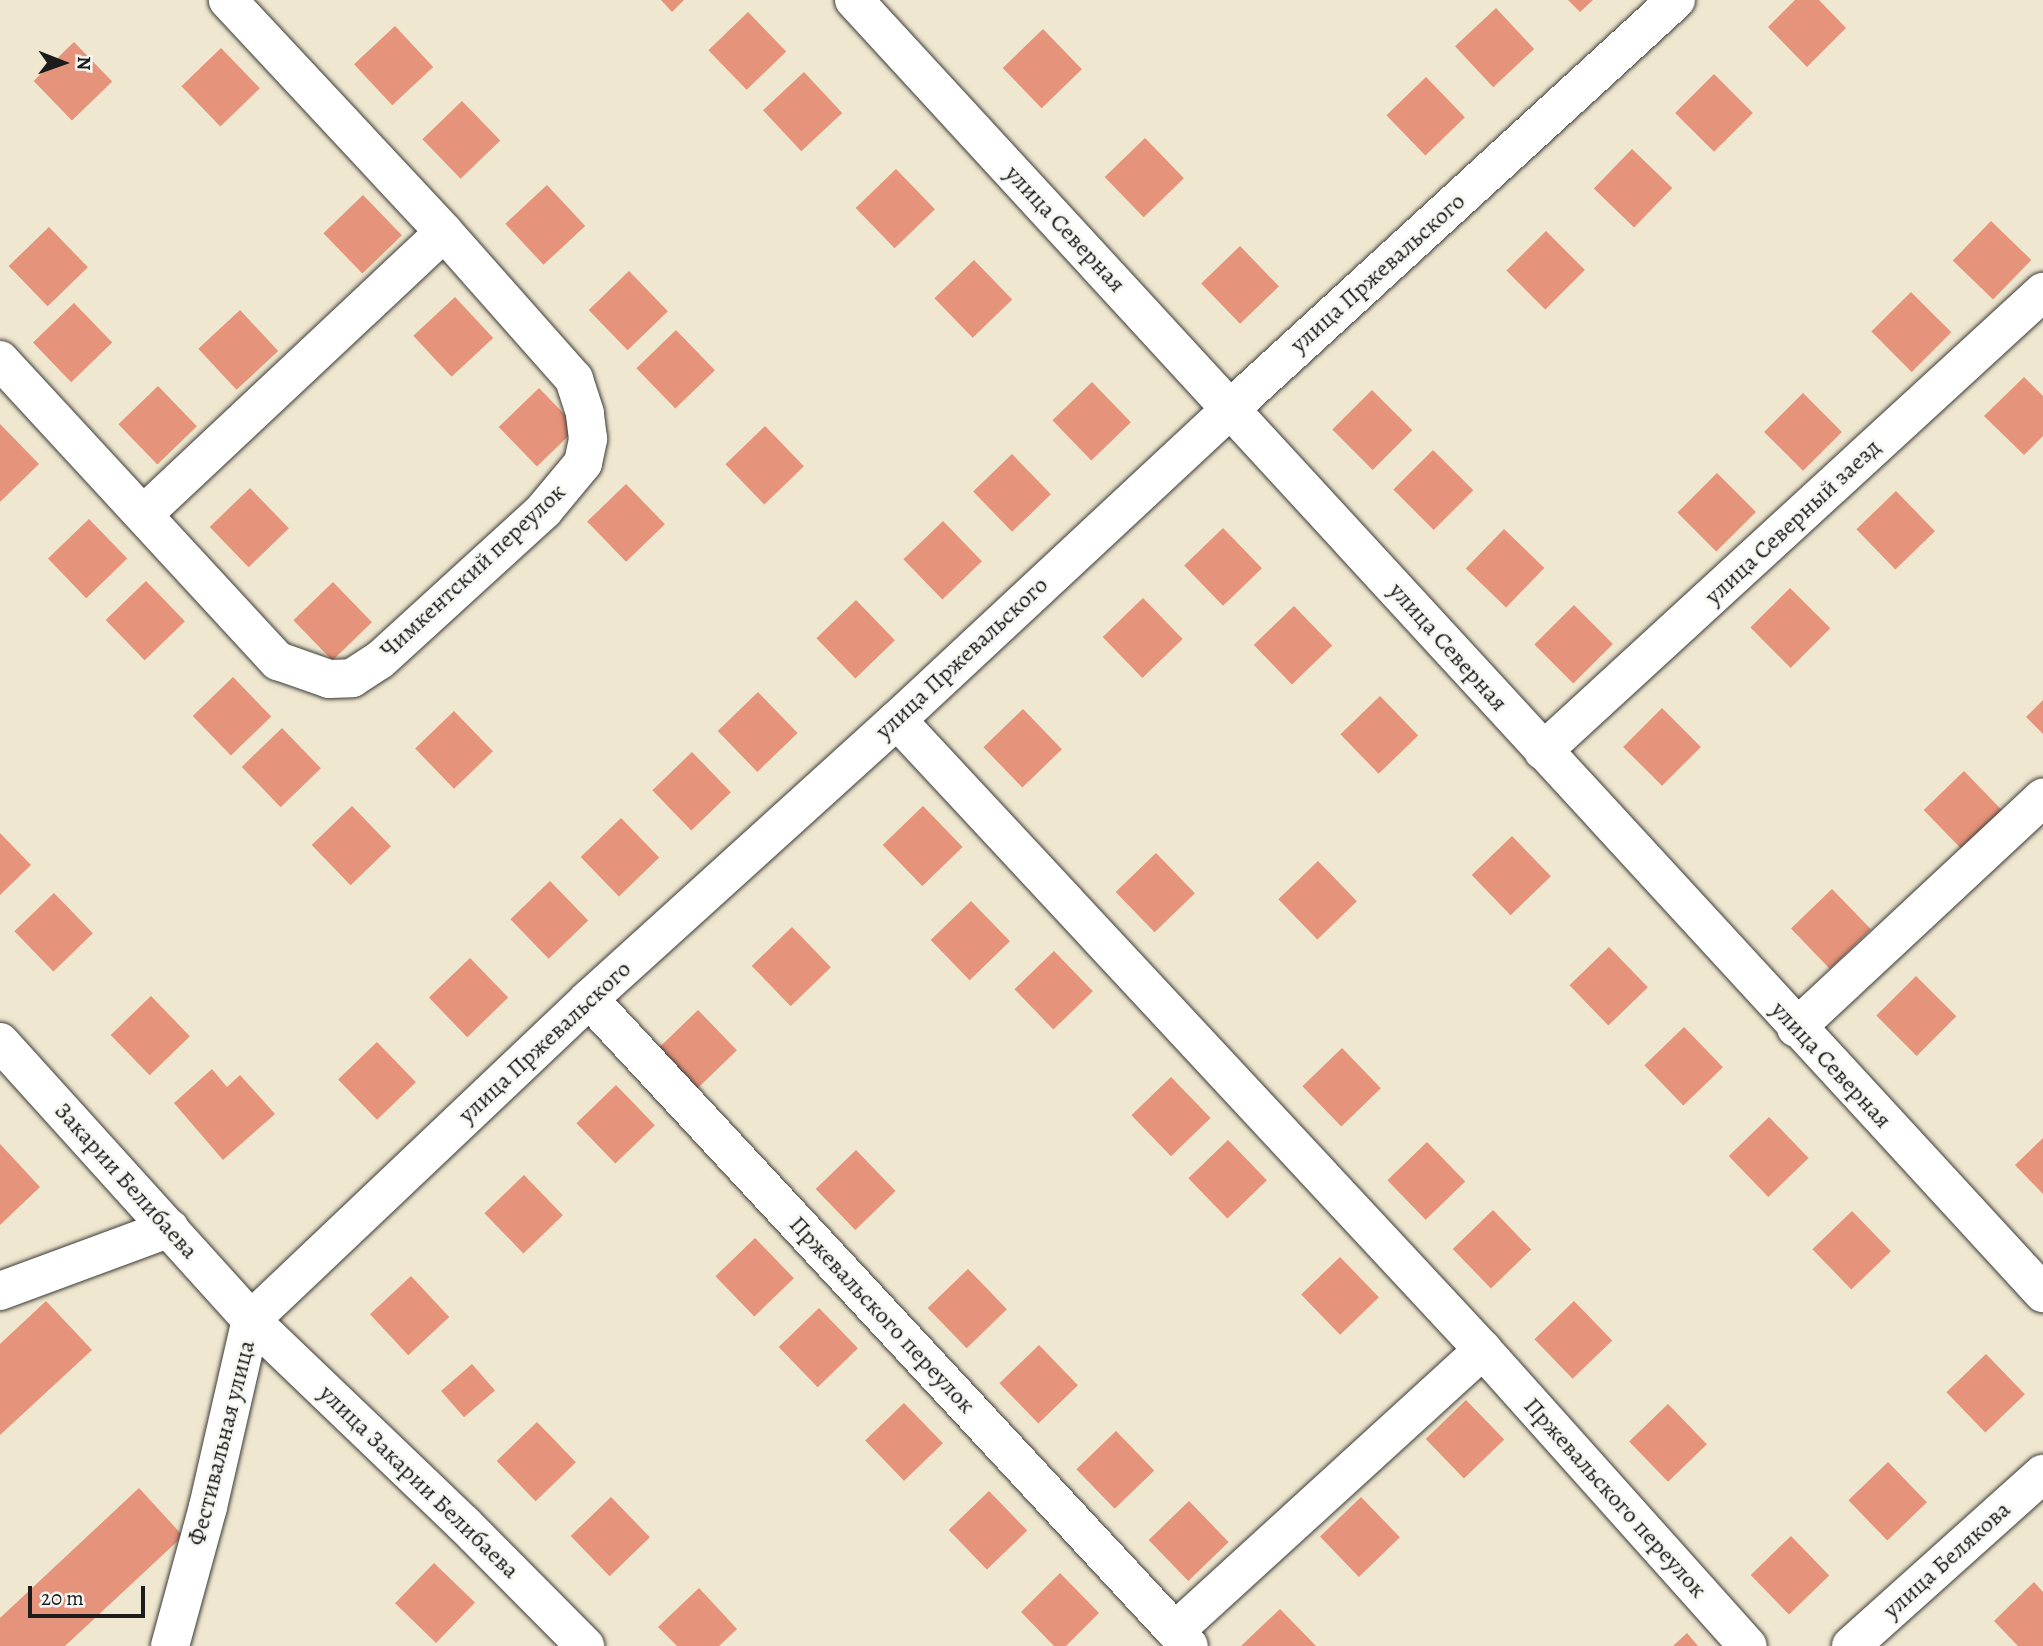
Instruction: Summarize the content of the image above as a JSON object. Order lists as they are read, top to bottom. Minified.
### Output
{"streets":{"street":["улица Северная","улица Пржевальского","улица Северный заезд","Чимкентский переулок","Закарии Белибаева","Пржевальского переулок","Фестивальная улица","улица Закарии Белибаева","улица Белякова"]},"crossings":[["улица Северная","улица Пржевальского"],["улица Северная","улица Северный заезд"],["улица Пржевальского","Закарии Белибаева"],["улица Пржевальского","Пржевальского переулок"],["улица Пржевальского","Фестивальная улица"],["улица Пржевальского","улица Закарии Белибаева"],["Закарии Белибаева","Фестивальная улица"],["Закарии Белибаева","улица Закарии Белибаева"],["Фестивальная улица","улица Закарии Белибаева"]],"scale_bar":"20 m","north":"right"}
